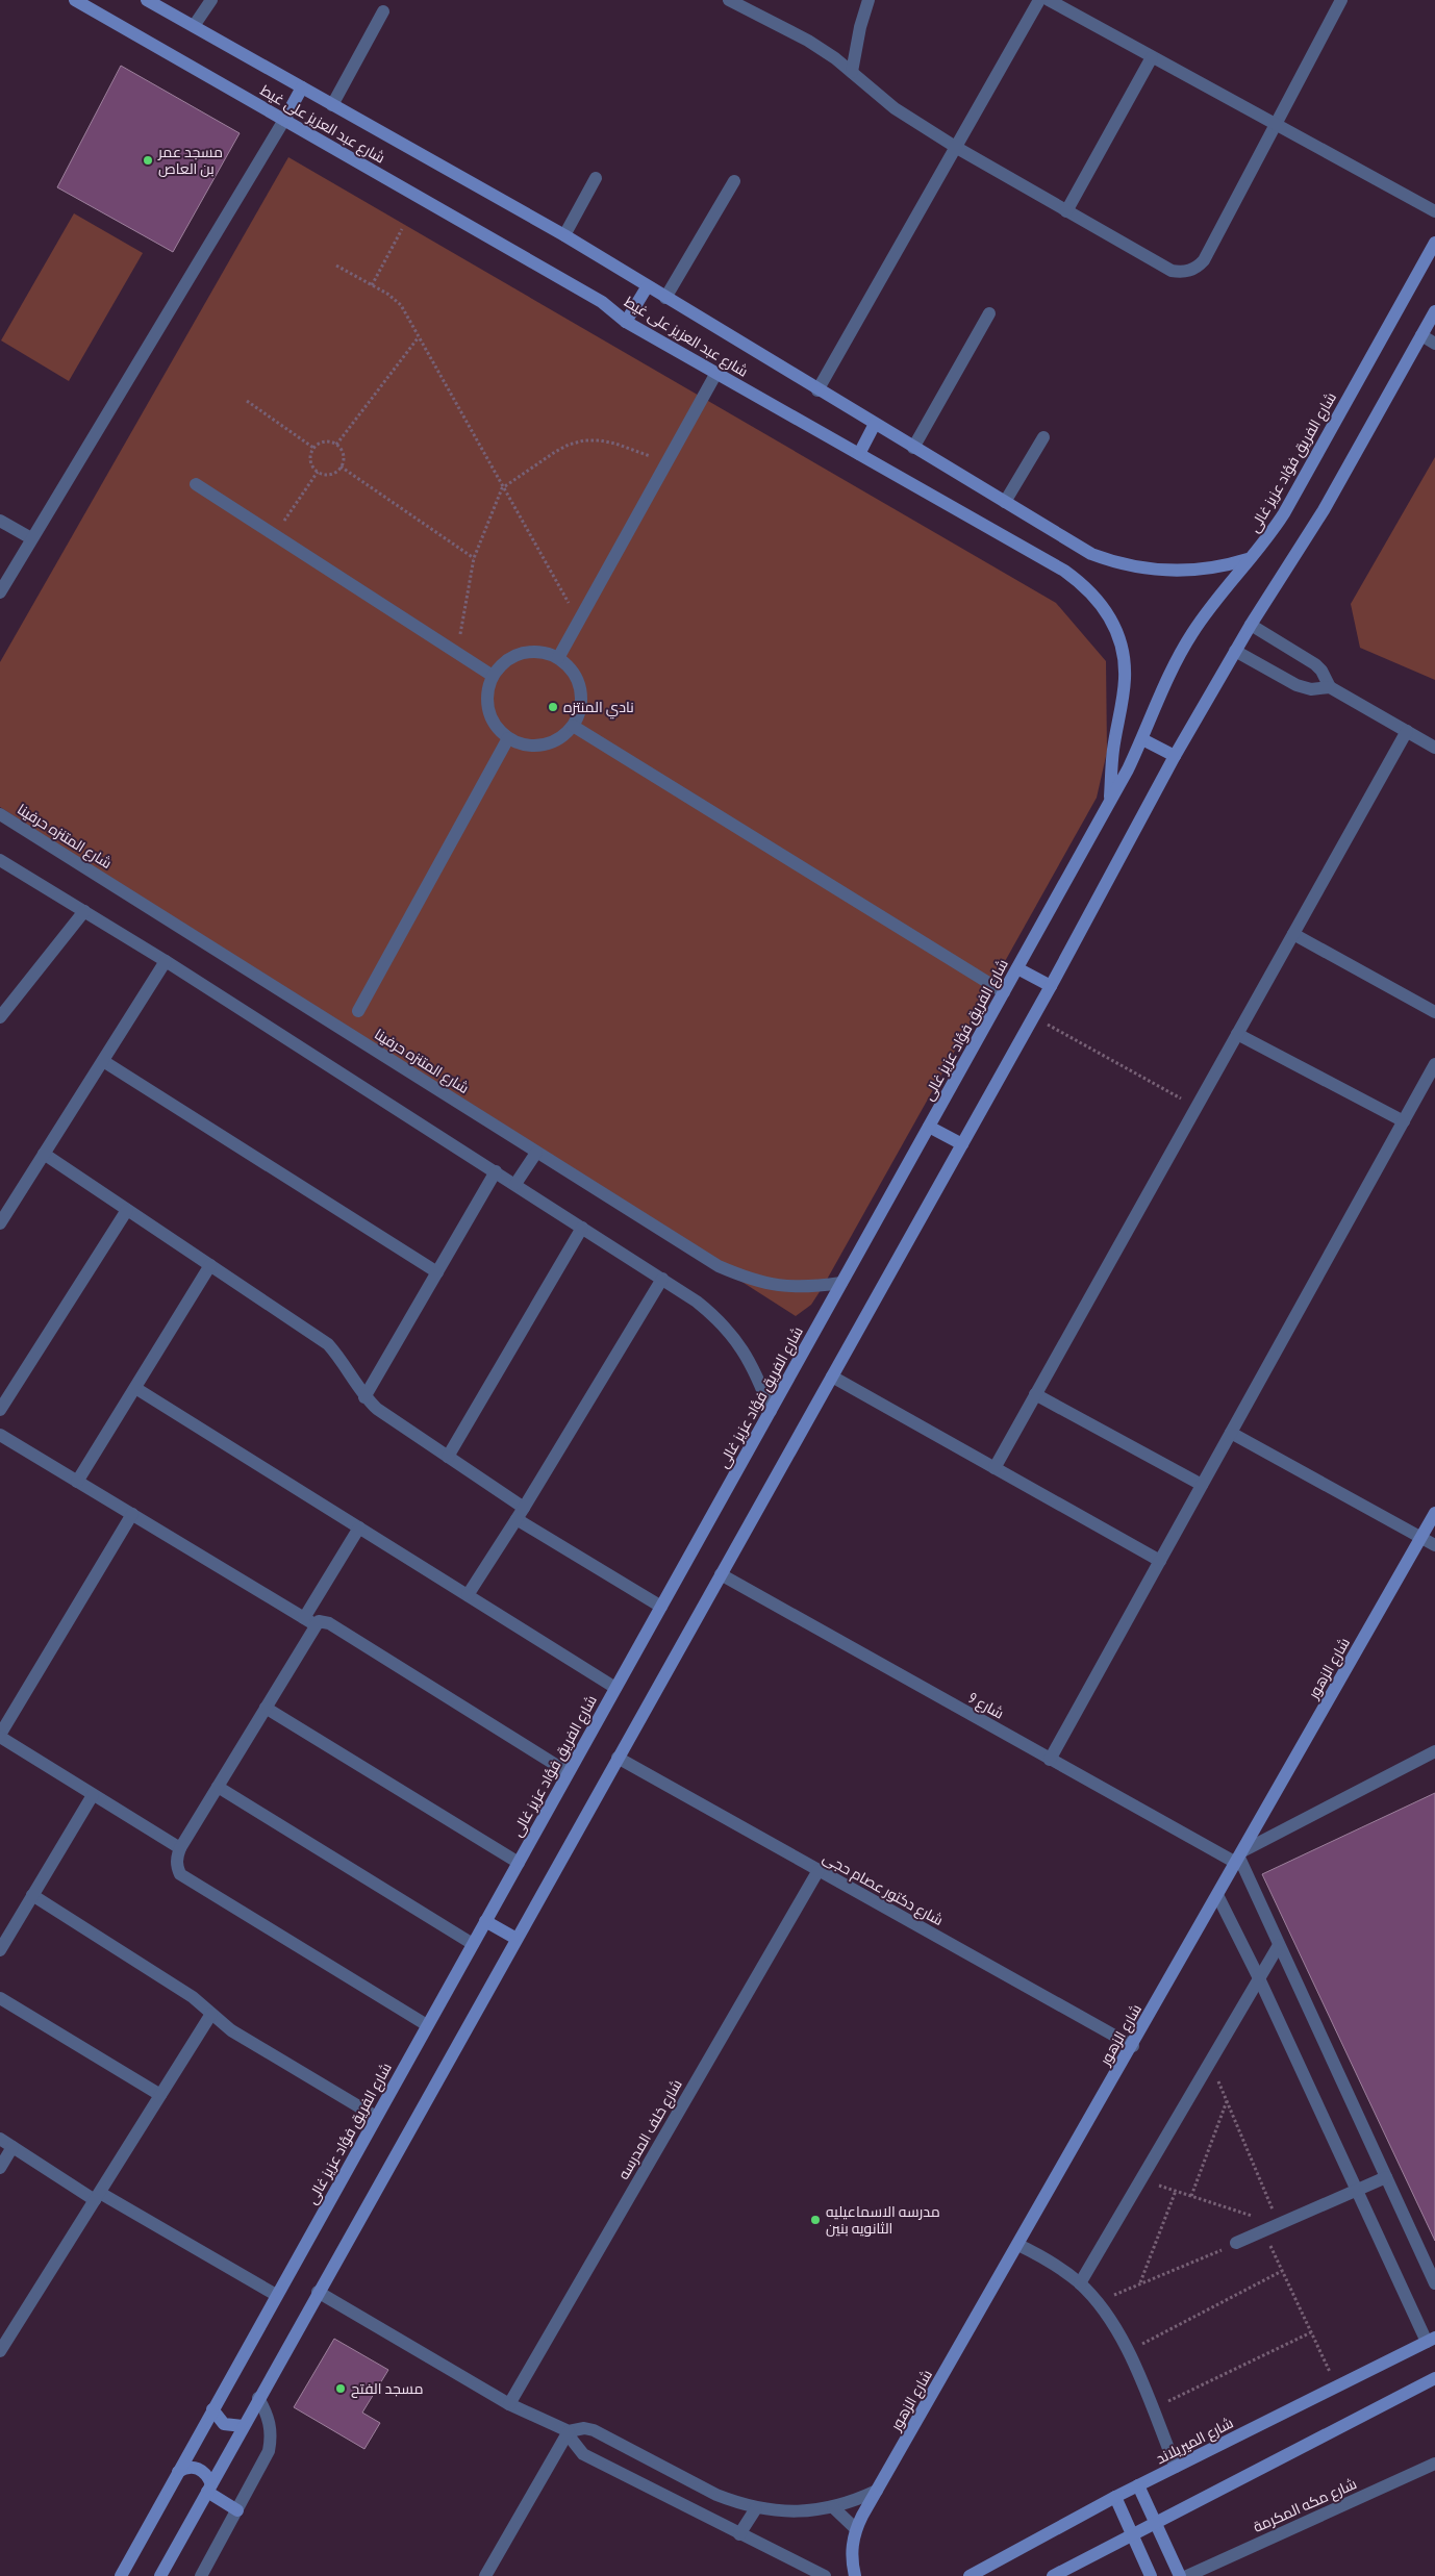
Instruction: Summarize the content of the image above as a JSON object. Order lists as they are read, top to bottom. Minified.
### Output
{"streets":{"street":["شارع عبد العزيز على غيط","شارع الفريق فؤاد عزيز غالى","شارع المتنزه حرفينا","شارع الزهور","شارع 9","شارع دكتور عصام حجى","شارع خلف المدرسه","شارع الميريلاند","شارع مكه المكرمة"]},"crossings":[["شارع عبد العزيز على غيط","شارع الفريق فؤاد عزيز غالى"],["شارع الفريق فؤاد عزيز غالى","شارع المتنزه حرفينا"],["شارع الزهور","شارع 9"],["شارع الزهور","شارع دكتور عصام حجى"],["شارع دكتور عصام حجى","شارع خلف المدرسه"]],"places":["مسجد عمر بن العاص","نادي المنتزه","مدرسه الاسماعيليه الثانويه بنين","مسجد الفتح"]}
